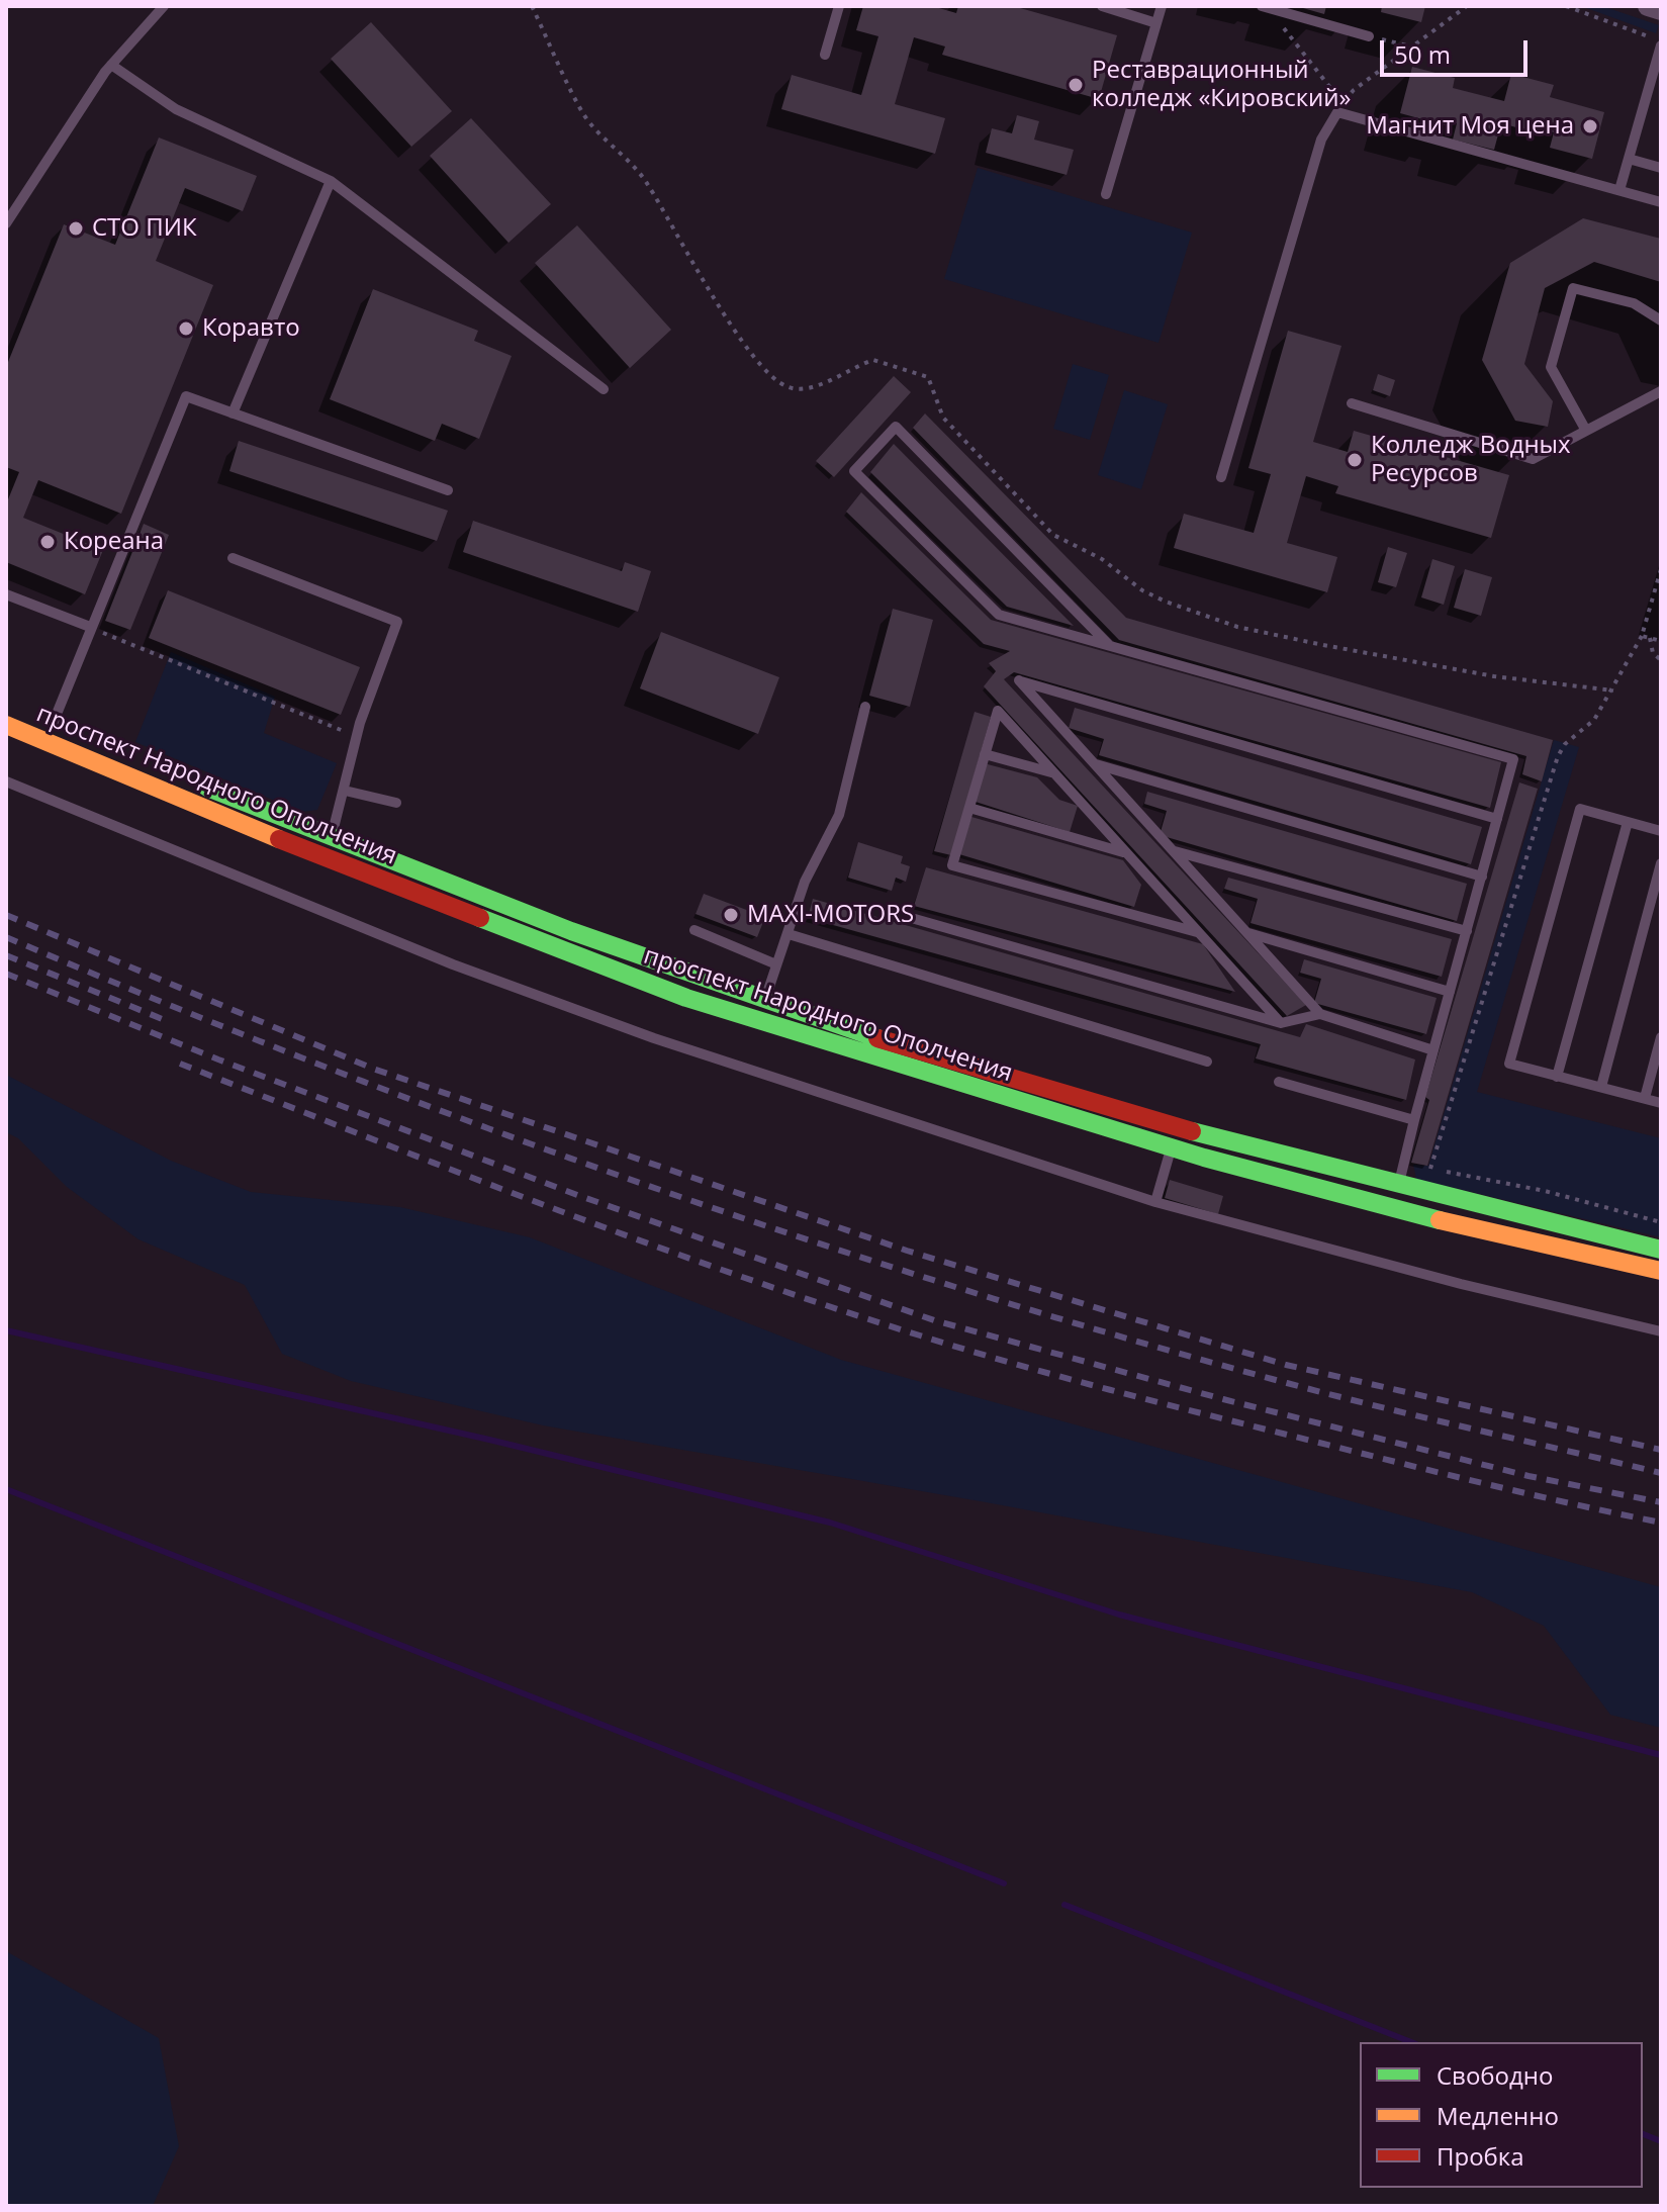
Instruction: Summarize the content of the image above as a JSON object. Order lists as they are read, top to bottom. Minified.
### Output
{"streets":{"main road":["проспект Народного Ополчения"]},"places":["Реставрационный колледж «Кировский»","Магнит Моя цена","СТО ПИК","Коравто","Колледж Водных Ресурсов","Кореана","MAXI-MOTORS"],"legend":["Свободно","Медленно","Пробка"],"scale_bar":"50 m"}
